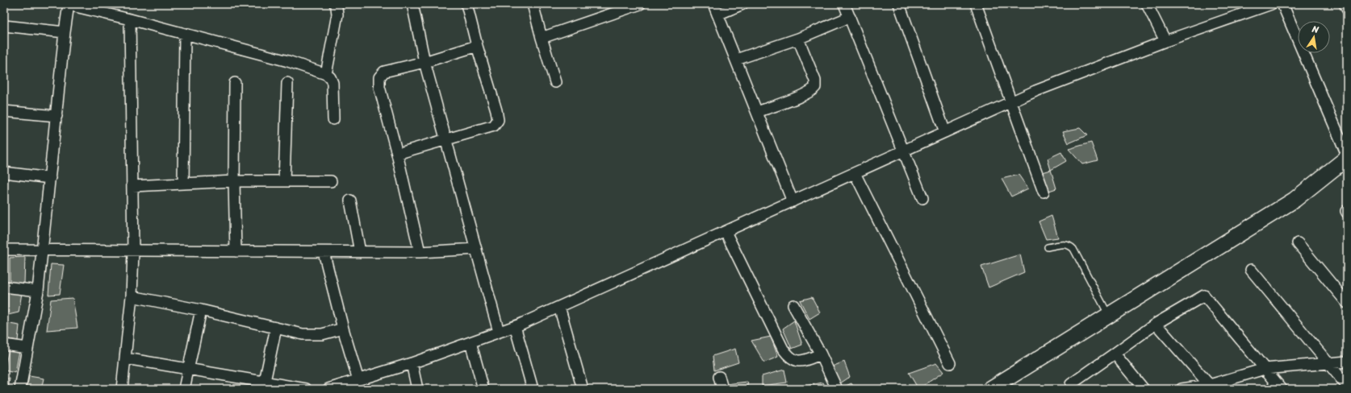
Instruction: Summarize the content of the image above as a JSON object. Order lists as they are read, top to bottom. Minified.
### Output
{"north":"top"}
